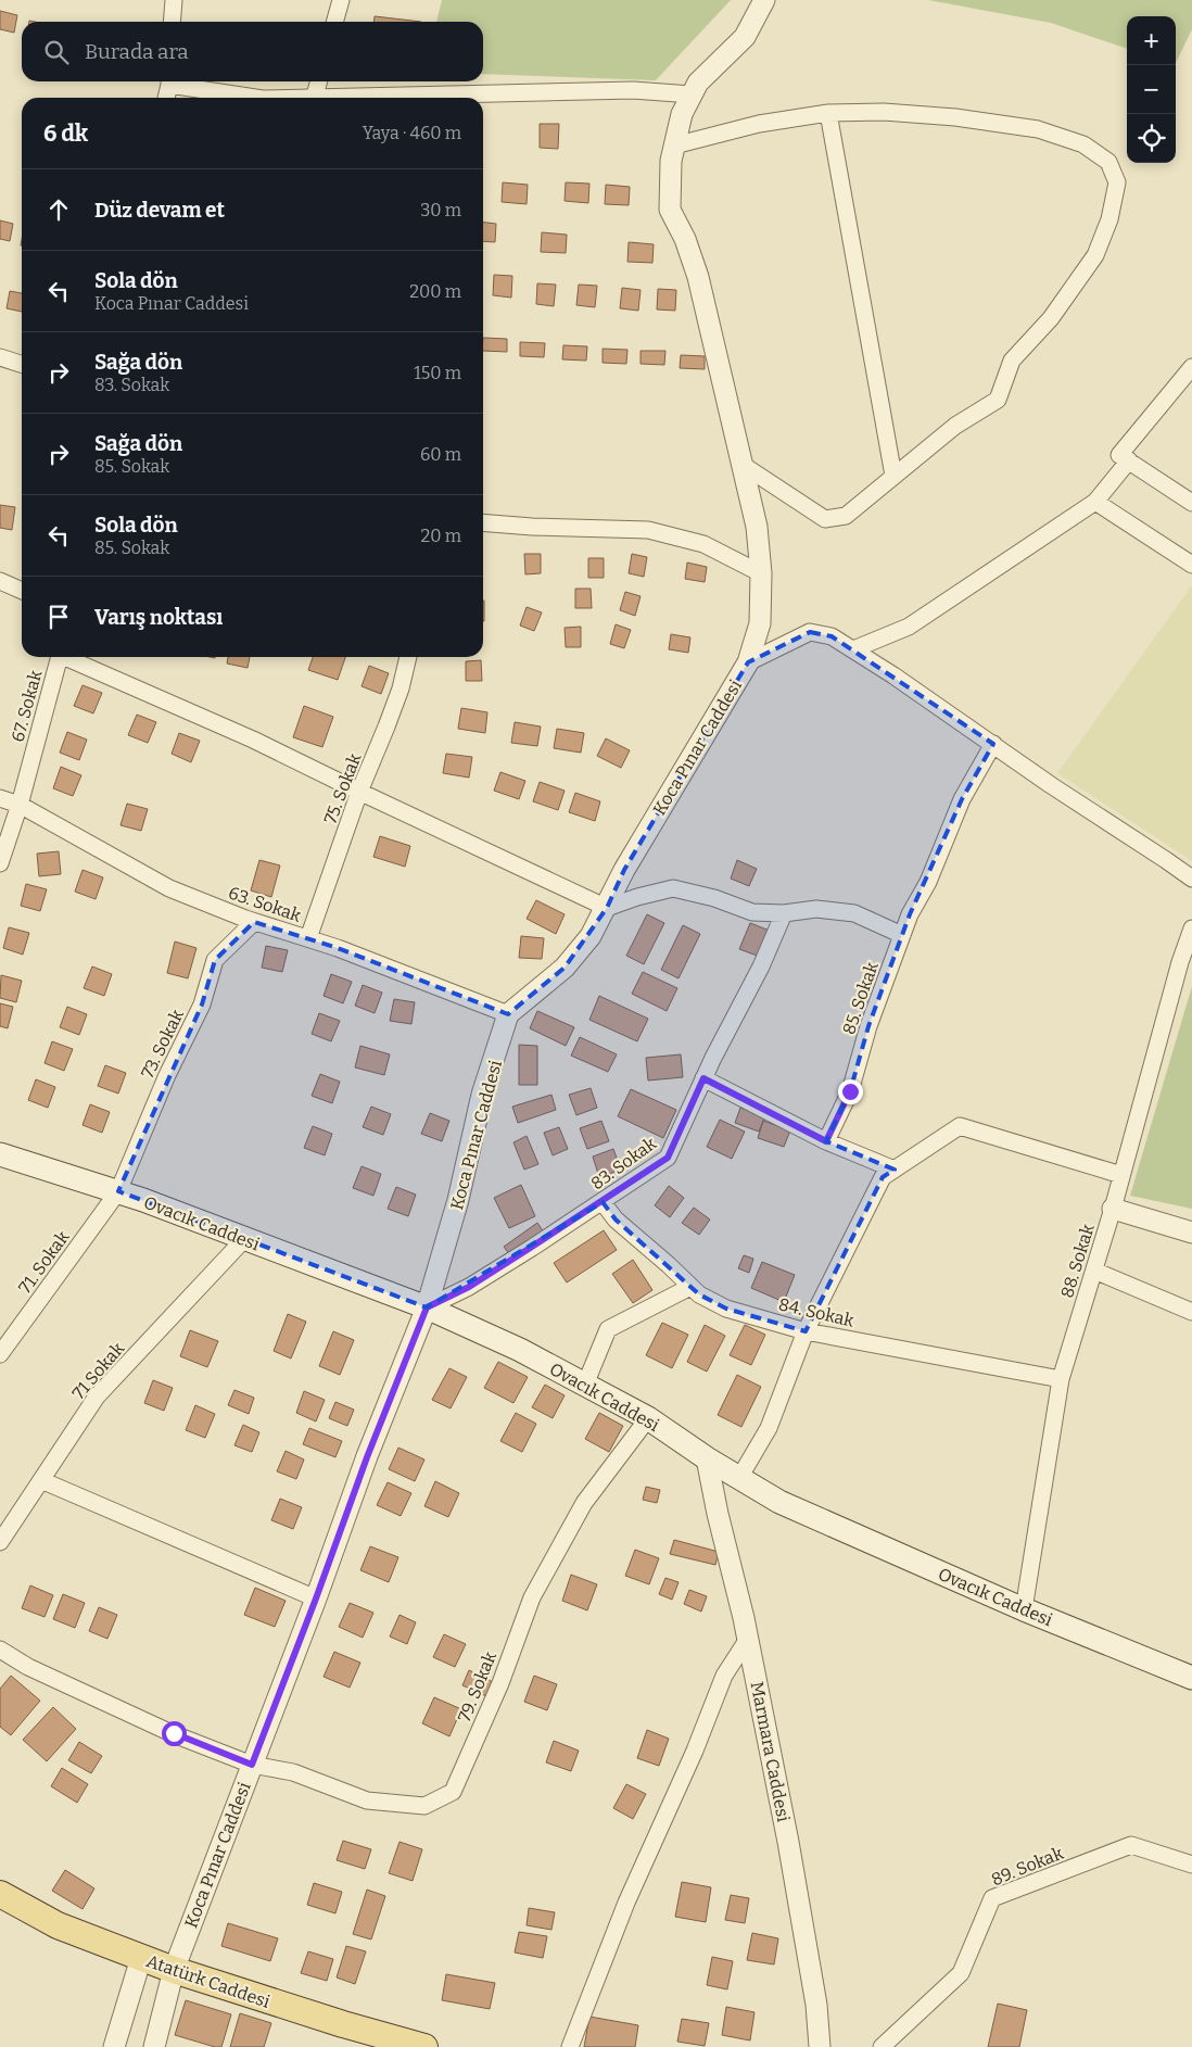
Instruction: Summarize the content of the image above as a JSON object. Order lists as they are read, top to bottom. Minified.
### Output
{"streets":{"main road":["Ovacık Caddesi","Atatürk Caddesi"],"street":["67. Sokak","Koca Pınar Caddesi","75. Sokak","63. Sokak","85. Sokak","73. Sokak","83. Sokak","88. Sokak","71. Sokak","84. Sokak","71 Sokak","79. Sokak","Marmara Caddesi","89. Sokak"]},"crossings":[["67. Sokak","63. Sokak"],["Koca Pınar Caddesi","63. Sokak"],["Koca Pınar Caddesi","83. Sokak"],["Koca Pınar Caddesi","Ovacık Caddesi"],["Koca Pınar Caddesi","79. Sokak"],["Koca Pınar Caddesi","Atatürk Caddesi"],["75. Sokak","63. Sokak"],["63. Sokak","73. Sokak"],["73. Sokak","Ovacık Caddesi"],["73. Sokak","71. Sokak"],["83. Sokak","Ovacık Caddesi"],["83. Sokak","84. Sokak"],["Ovacık Caddesi","88. Sokak"],["Ovacık Caddesi","71. Sokak"],["Ovacık Caddesi","71 Sokak"],["Ovacık Caddesi","79. Sokak"],["Ovacık Caddesi","Marmara Caddesi"],["88. Sokak","84. Sokak"]],"page":{"map_buttons":["+","−"],"search":"Burada ara","heading":["6 dk","Yaya · 460 m"],"list":[["Düz devam et","30 m"],["Sola dön","Koca Pınar Caddesi","200 m"],["Sağa dön","83. Sokak","150 m"],["Sağa dön","85. Sokak","60 m"],["Sola dön","85. Sokak","20 m"],"Varış noktası"]}}
